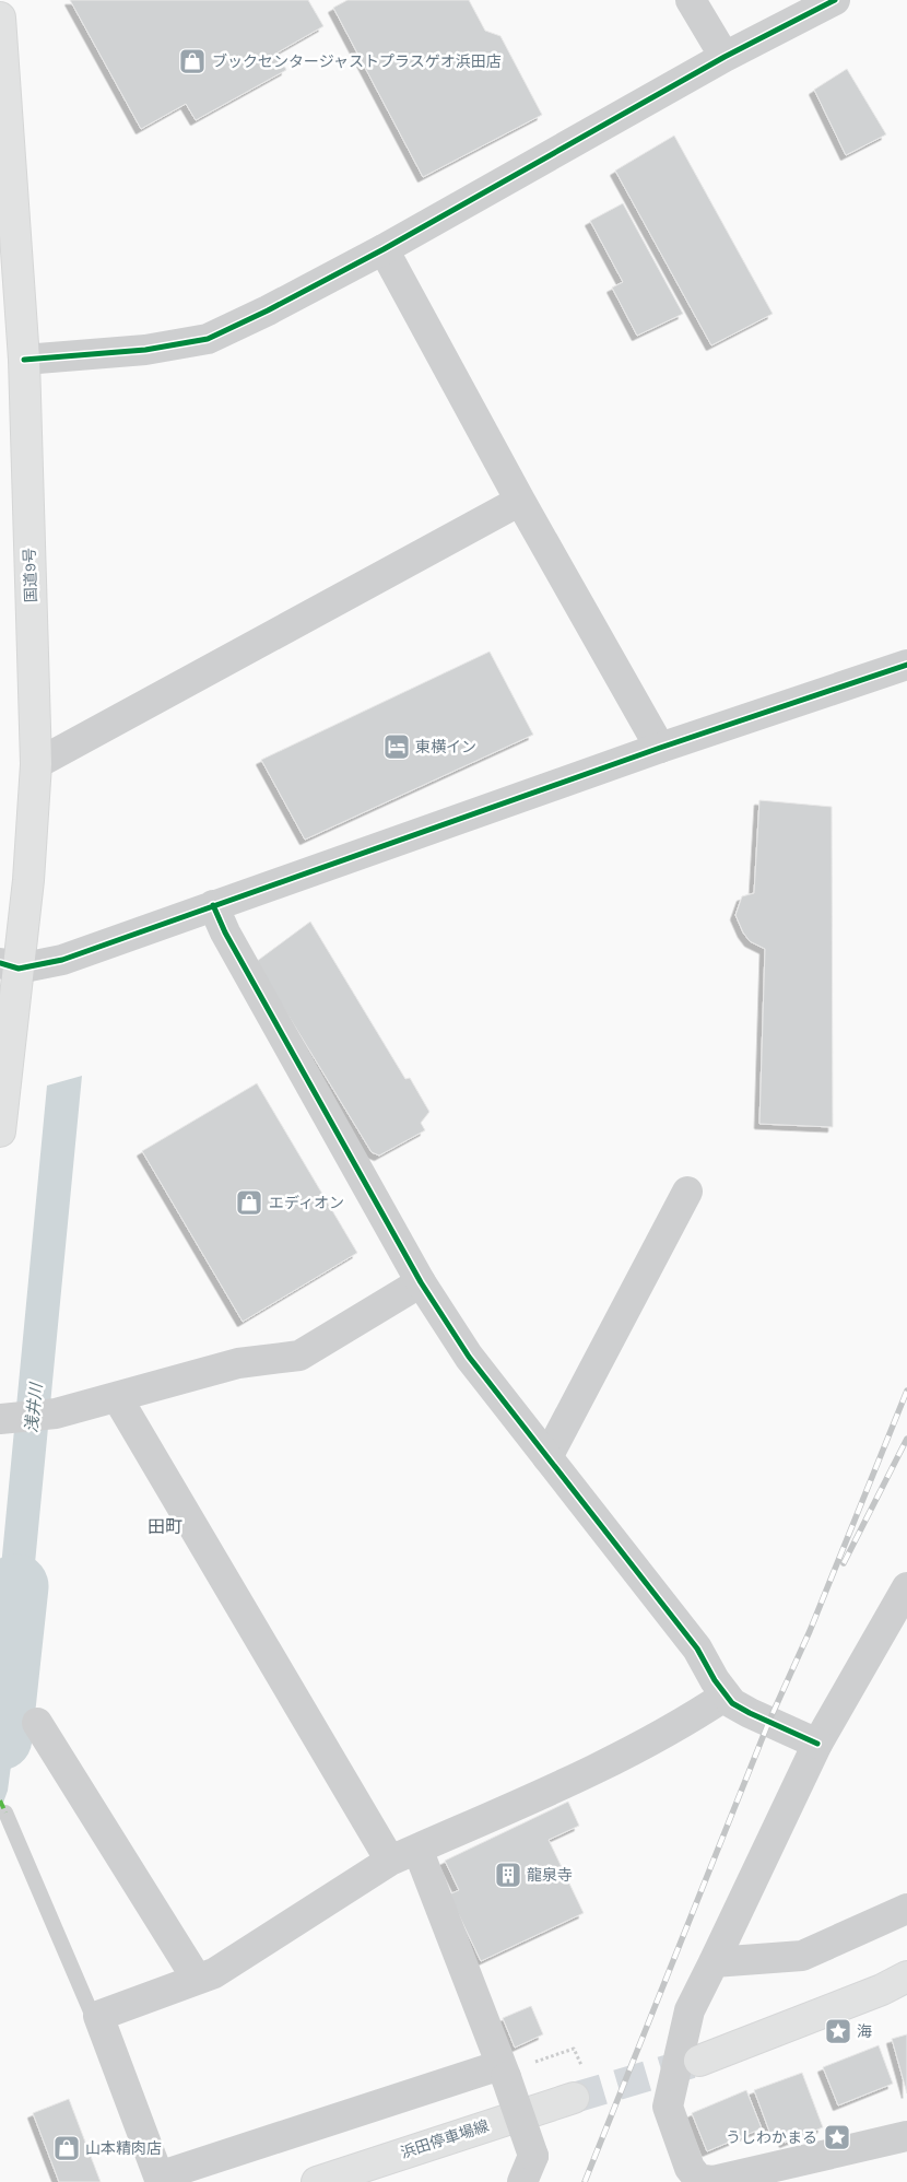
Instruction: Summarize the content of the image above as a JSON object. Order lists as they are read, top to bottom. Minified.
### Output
{"streets":{"main road":["国道9号","浜田停車場線"]},"districts":["田町"],"water":["浅井川"],"places":{"shop":["ブックセンタージャストプラスゲオ浜田店","エディオン","山本精肉店"],"hotel":["東横イン"],"building":["龍泉寺"],"place":["海","うしわかまる"]}}
